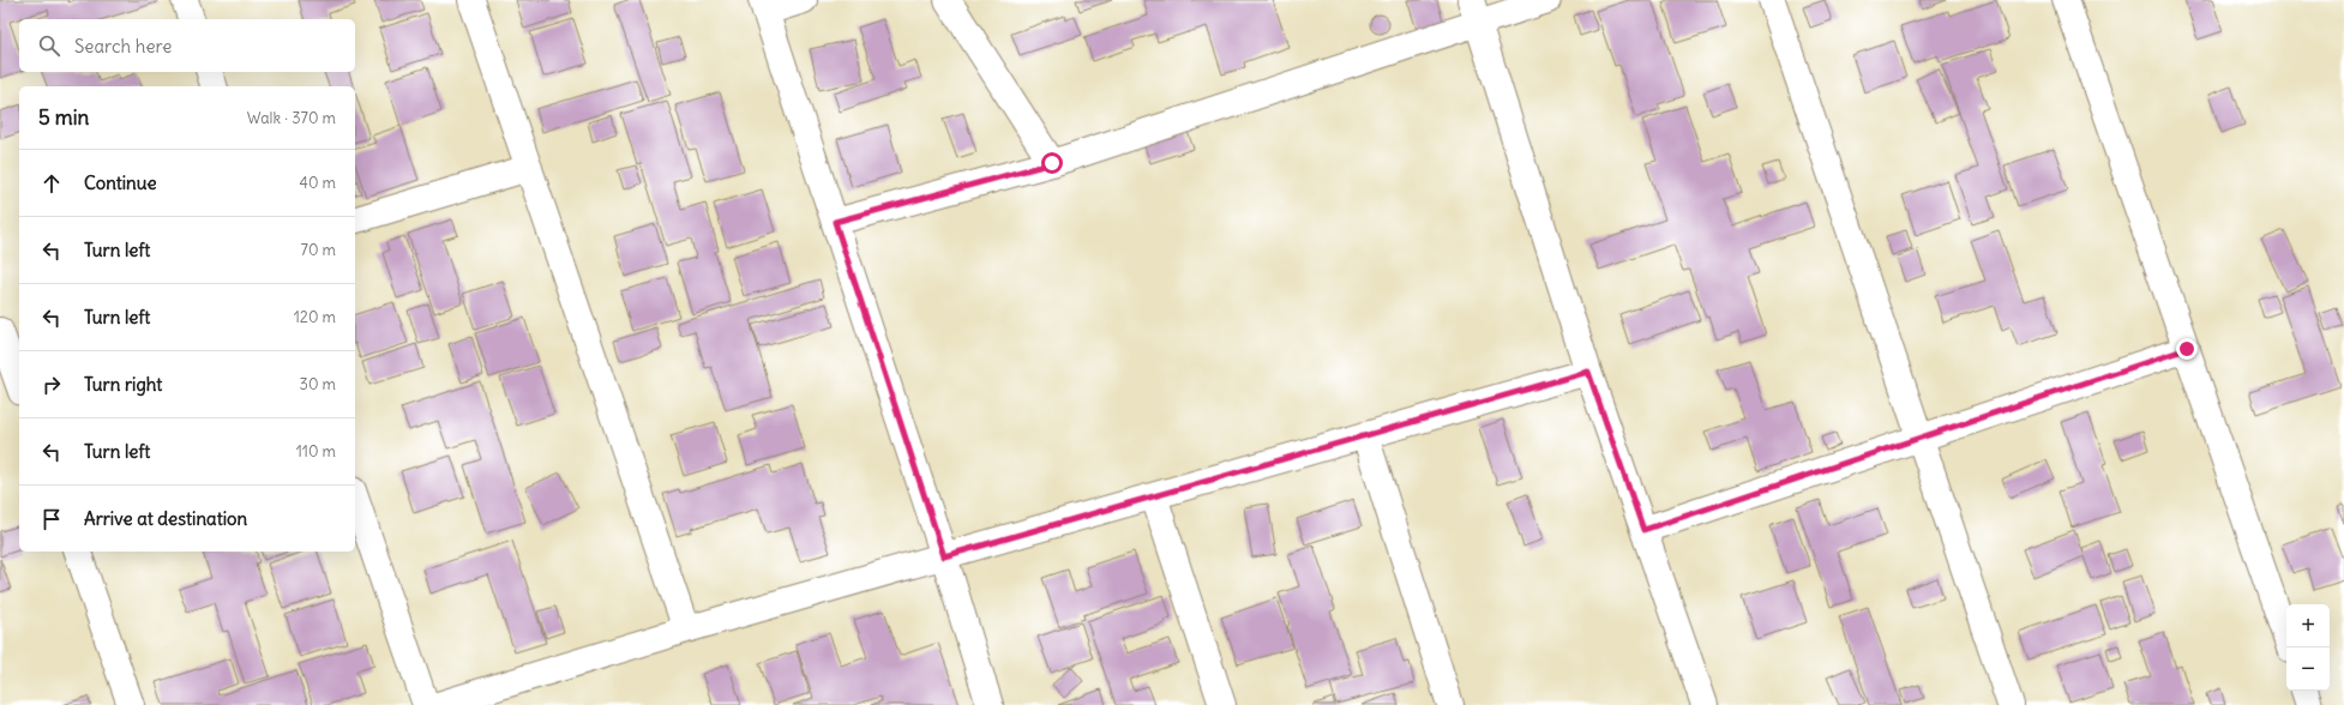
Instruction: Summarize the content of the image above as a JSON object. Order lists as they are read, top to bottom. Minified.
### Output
{"page":{"search":"Search here","heading":["5 min","Walk · 370 m"],"list":[["Continue","40 m"],["Turn left","70 m"],["Turn left","120 m"],["Turn right","30 m"],["Turn left","110 m"],"Arrive at destination"],"map_buttons":["+","−"]}}
